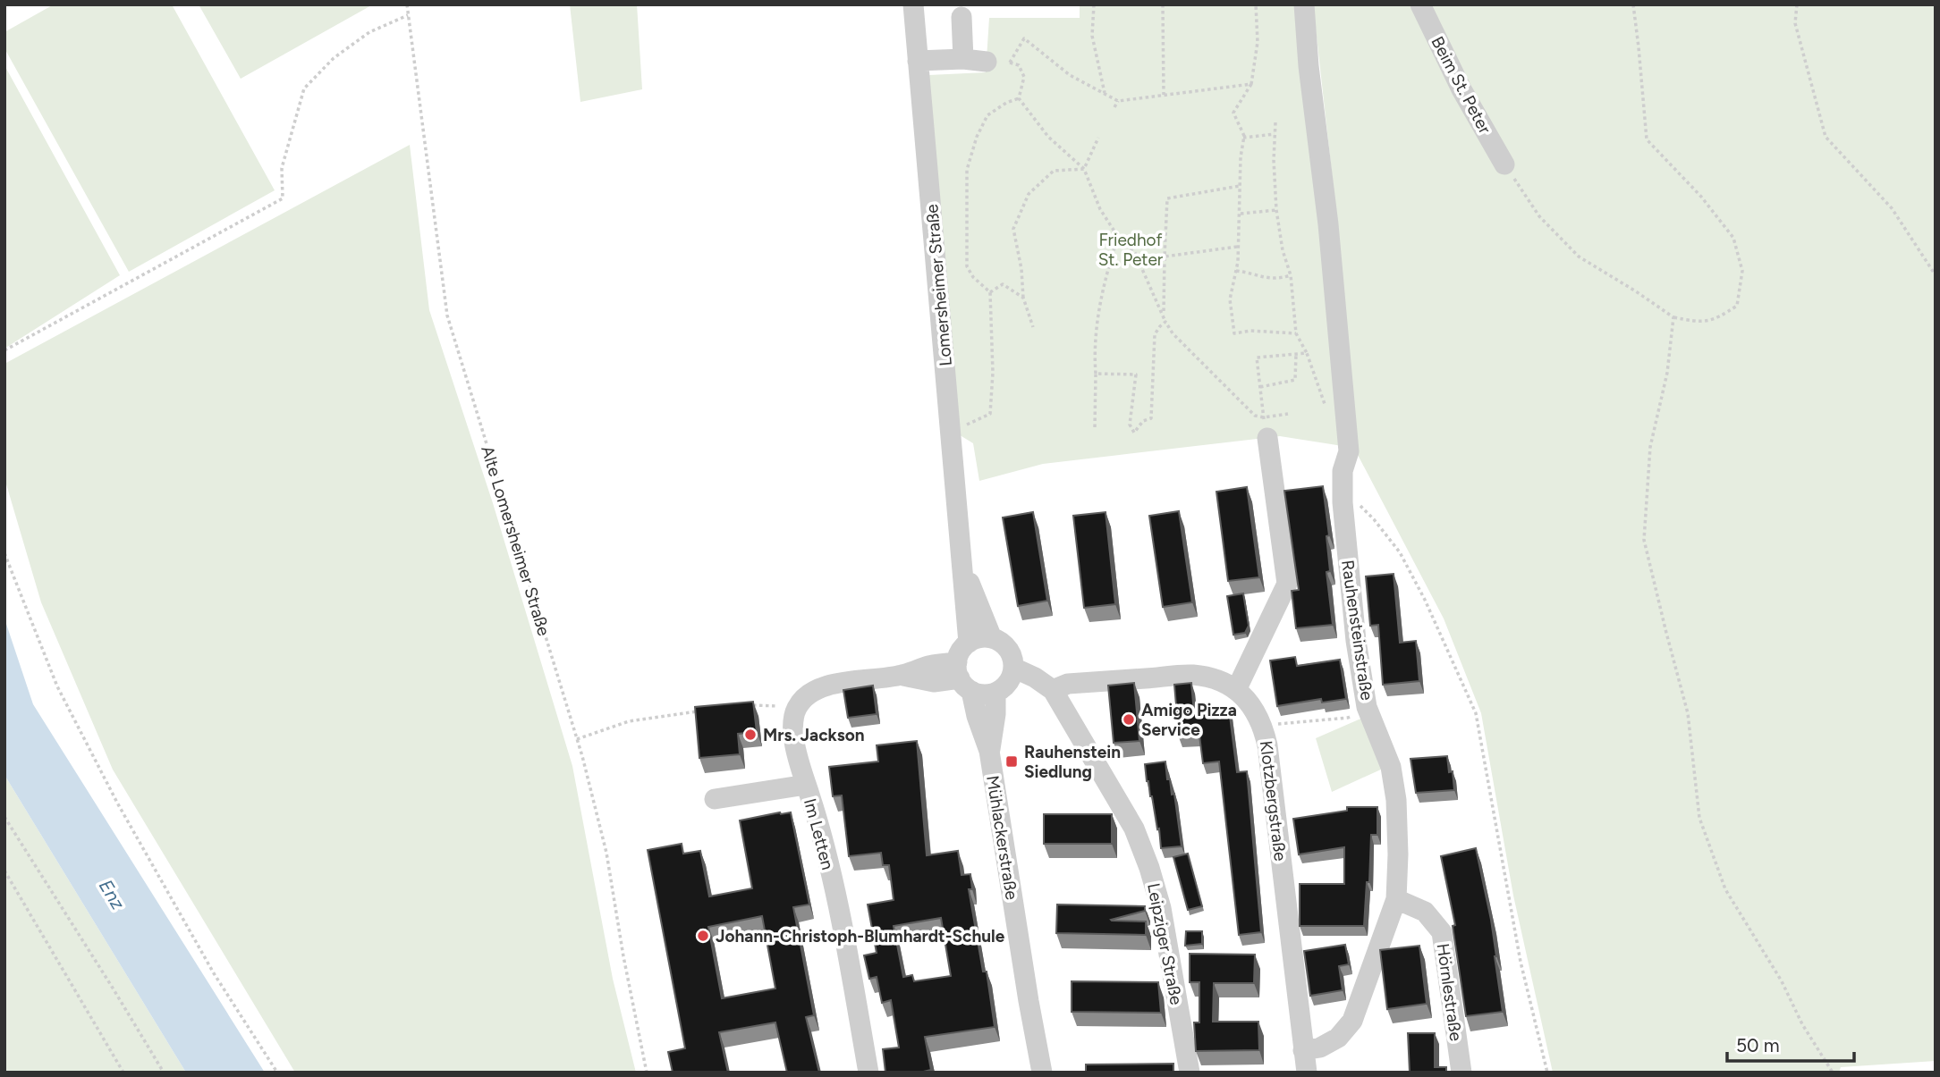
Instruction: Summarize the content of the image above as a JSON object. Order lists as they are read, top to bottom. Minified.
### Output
{"streets":{"street":["Beim St. Peter","Lomersheimer Straße","Rauhensteinstraße","Klotzbergstraße","Im Letten","Mühlackerstraße","Leipziger Straße","Hörnlestraße"],"path":["Alte Lomersheimer Straße"]},"crossings":[["Lomersheimer Straße","Mühlackerstraße"],["Rauhensteinstraße","Klotzbergstraße"],["Rauhensteinstraße","Hörnlestraße"]],"water":["Enz"],"parks":["Friedhof St. Peter"],"places":{"other":["Amigo Pizza Service","Mrs. Jackson","Johann-Christoph-Blumhardt-Schule"],"transit":["Rauhenstein Siedlung"]},"scale_bar":"50 m"}
